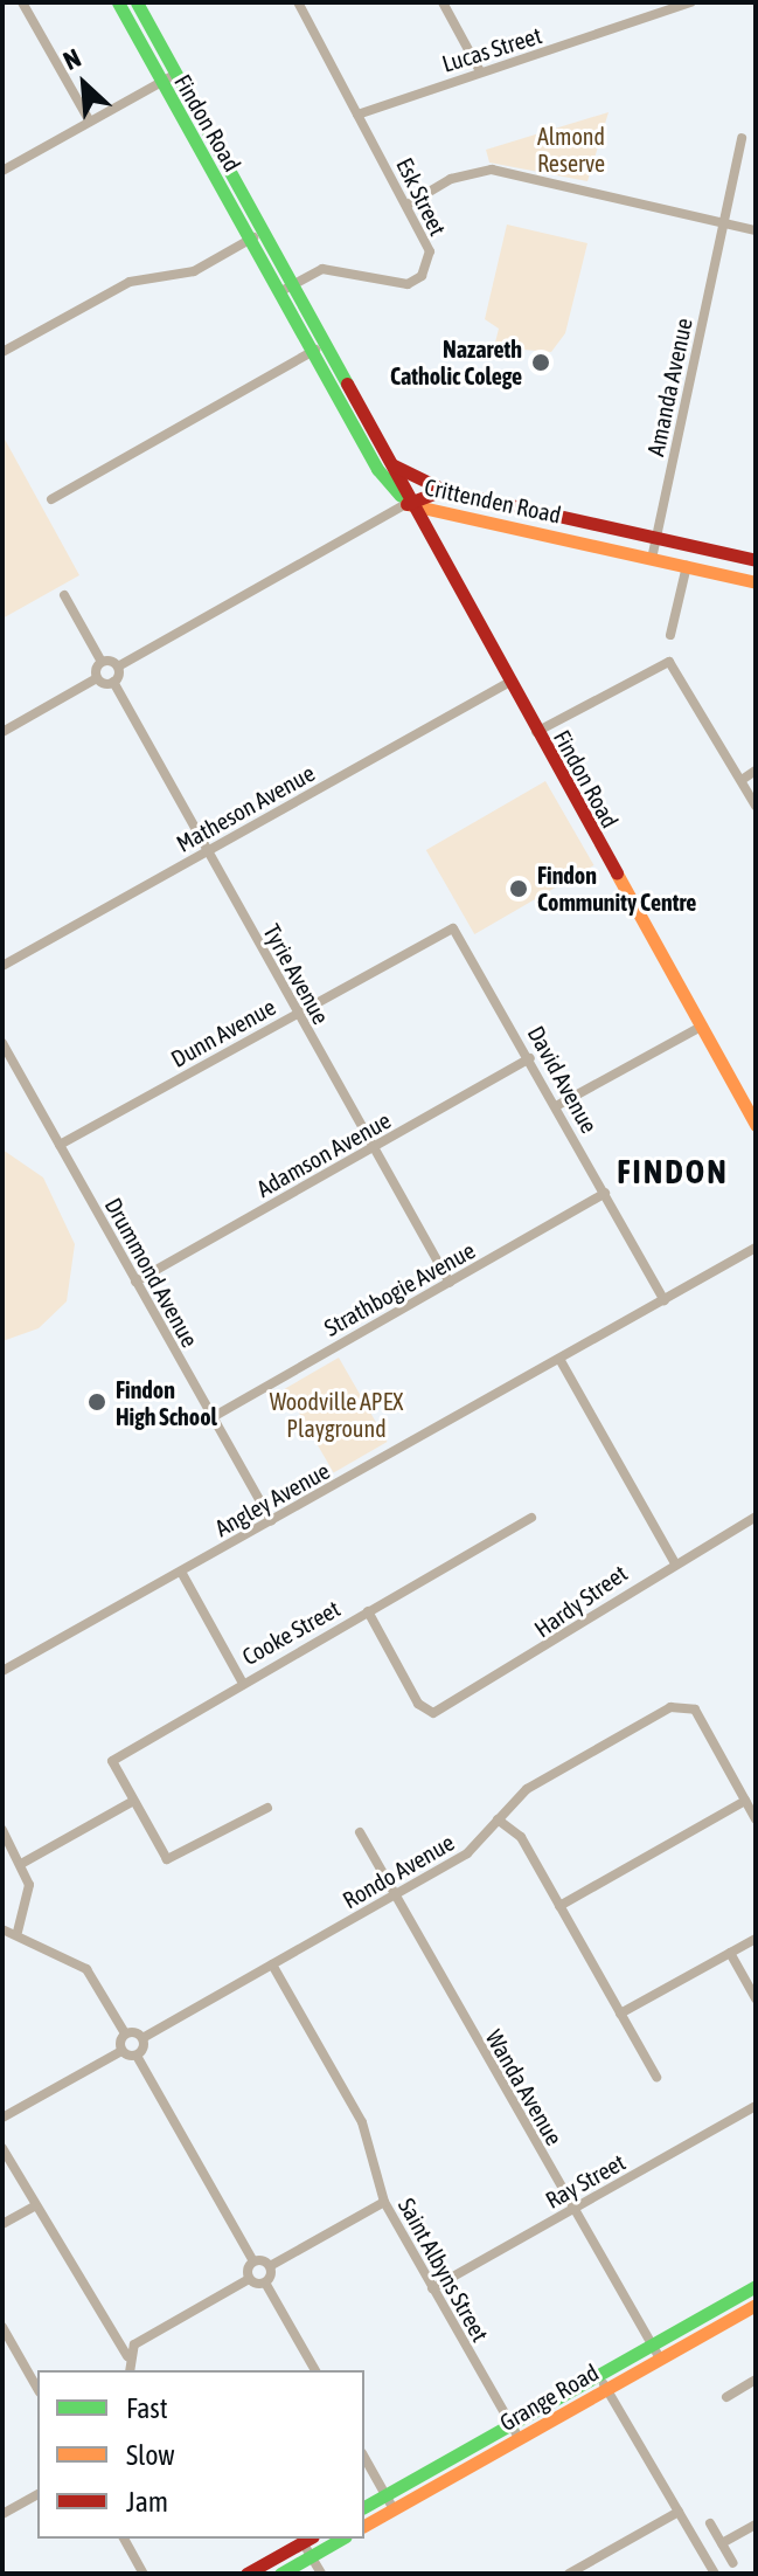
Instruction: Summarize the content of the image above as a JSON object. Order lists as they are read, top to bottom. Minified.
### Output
{"streets":{"main road":["Findon Road","Crittenden Road","Grange Road"],"street":["Lucas Street","Esk Street","Amanda Avenue","Matheson Avenue","Tyrie Avenue","Dunn Avenue","David Avenue","Adamson Avenue","Drummond Avenue","Strathbogie Avenue","Angley Avenue","Hardy Street","Cooke Street","Rondo Avenue","Wanda Avenue","Ray Street","Saint Albyns Street"]},"crossings":[["Lucas Street","Esk Street"],["Findon Road","Esk Street"],["Findon Road","Crittenden Road"],["Findon Road","Matheson Avenue"],["Amanda Avenue","Crittenden Road"],["Matheson Avenue","Tyrie Avenue"],["Tyrie Avenue","Dunn Avenue"],["Tyrie Avenue","Adamson Avenue"],["Tyrie Avenue","Strathbogie Avenue"],["Dunn Avenue","David Avenue"],["Dunn Avenue","Drummond Avenue"],["David Avenue","Adamson Avenue"],["David Avenue","Strathbogie Avenue"],["David Avenue","Angley Avenue"],["Adamson Avenue","Drummond Avenue"],["Drummond Avenue","Strathbogie Avenue"],["Drummond Avenue","Angley Avenue"],["Hardy Street","Cooke Street"],["Rondo Avenue","Wanda Avenue"],["Rondo Avenue","Saint Albyns Street"],["Wanda Avenue","Ray Street"],["Wanda Avenue","Grange Road"],["Ray Street","Saint Albyns Street"],["Saint Albyns Street","Grange Road"]],"districts":["FINDON"],"parks":["Almond Reserve","Woodville APEX Playground"],"places":["Nazareth Catholic Colege","Findon Community Centre","Findon High School"],"legend":["Fast","Slow","Jam"],"north":"top left"}
